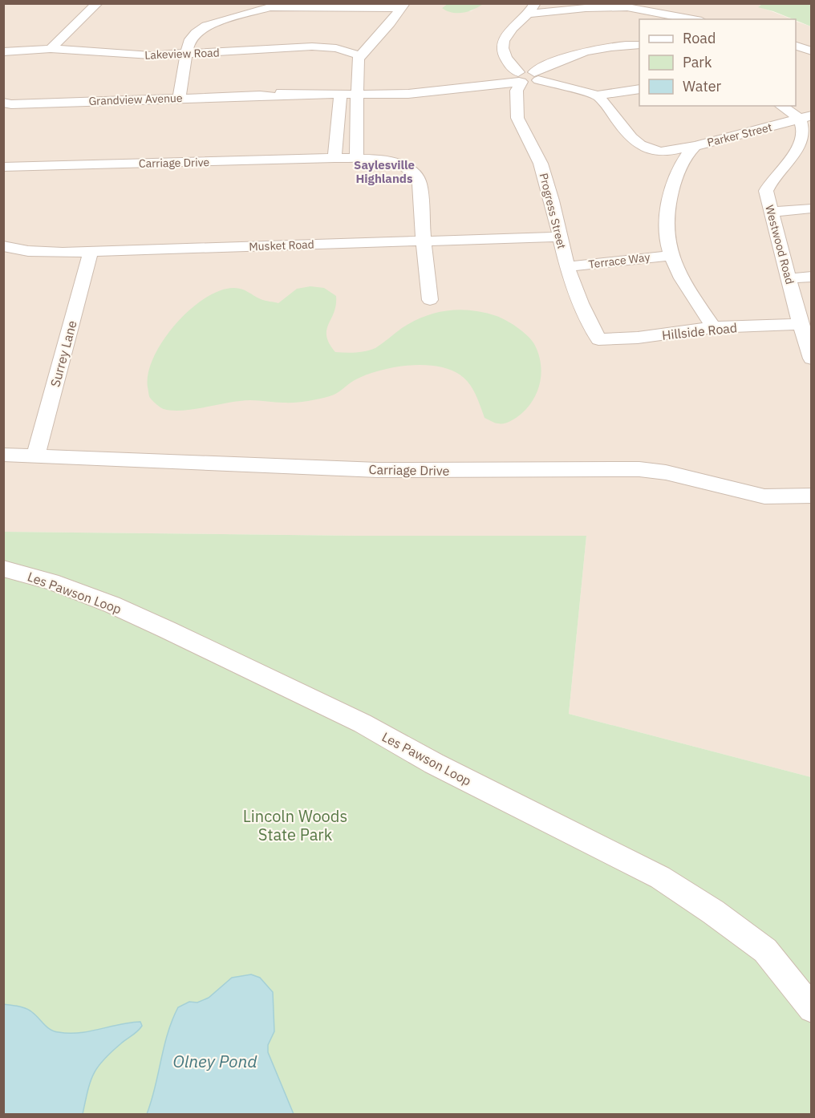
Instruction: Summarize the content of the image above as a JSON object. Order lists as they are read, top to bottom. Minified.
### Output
{"streets":{"street":["Lakeview Road","Grandview Avenue","Parker Street","Carriage Drive","Progress Street","Westwood Road","Musket Road","Terrace Way","Hillside Road","Surrey Lane","Les Pawson Loop"]},"crossings":[["Grandview Avenue","Progress Street"],["Parker Street","Westwood Road"],["Parker Street","Terrace Way"],["Parker Street","Hillside Road"],["Carriage Drive","Musket Road"],["Carriage Drive","Surrey Lane"],["Progress Street","Musket Road"],["Progress Street","Terrace Way"],["Progress Street","Hillside Road"],["Westwood Road","Hillside Road"],["Musket Road","Surrey Lane"]],"districts":["Saylesville Highlands"],"water":["Olney Pond"],"parks":["Lincoln Woods State Park"],"legend":["Road","Park","Water"]}
